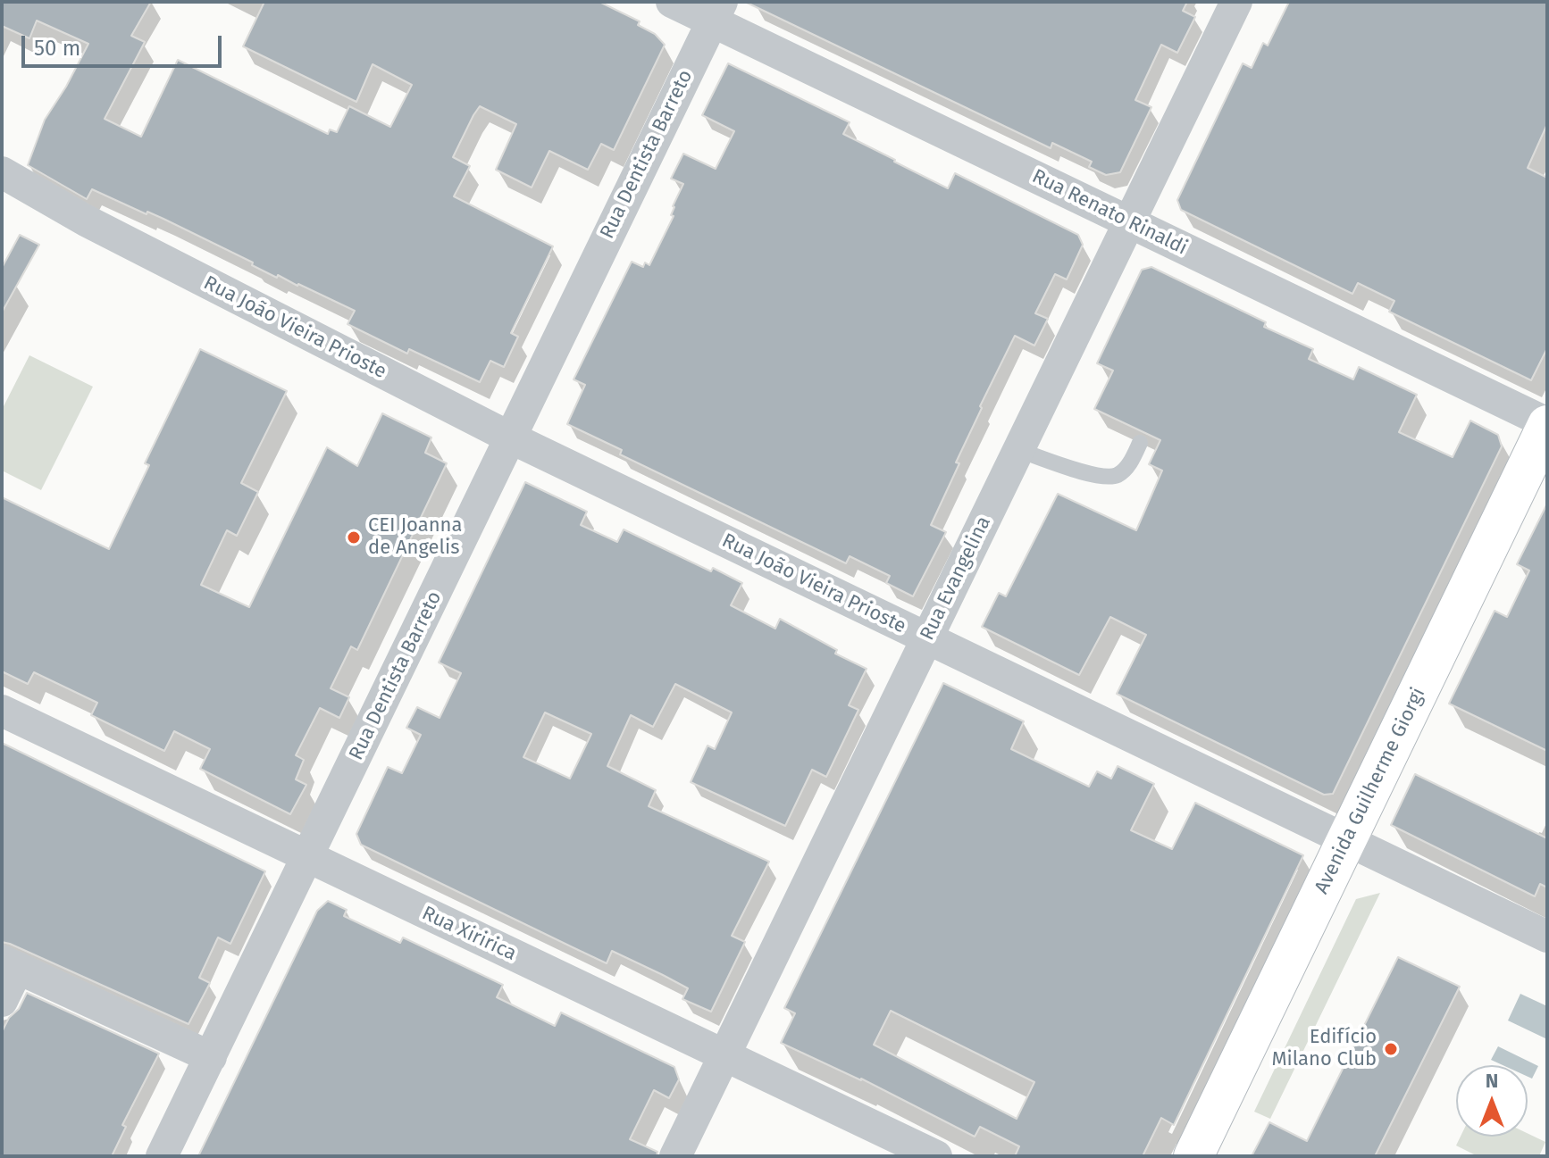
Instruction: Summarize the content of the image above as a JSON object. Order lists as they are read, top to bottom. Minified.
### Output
{"streets":{"street":["Rua Dentista Barreto","Rua Renato Rinaldi","Rua João Vieira Prioste","Rua Evangelina","Avenida Guilherme Giorgi","Rua Xiririca"]},"crossings":[["Rua Dentista Barreto","Rua Renato Rinaldi"],["Rua Dentista Barreto","Rua João Vieira Prioste"],["Rua Dentista Barreto","Rua Xiririca"],["Rua Renato Rinaldi","Rua Evangelina"],["Rua Renato Rinaldi","Avenida Guilherme Giorgi"],["Rua João Vieira Prioste","Rua Evangelina"],["Rua João Vieira Prioste","Avenida Guilherme Giorgi"],["Rua Evangelina","Rua Xiririca"]],"places":["CEI Joanna de Angelis","Edifício Milano Club"],"scale_bar":"50 m","north":"top"}
